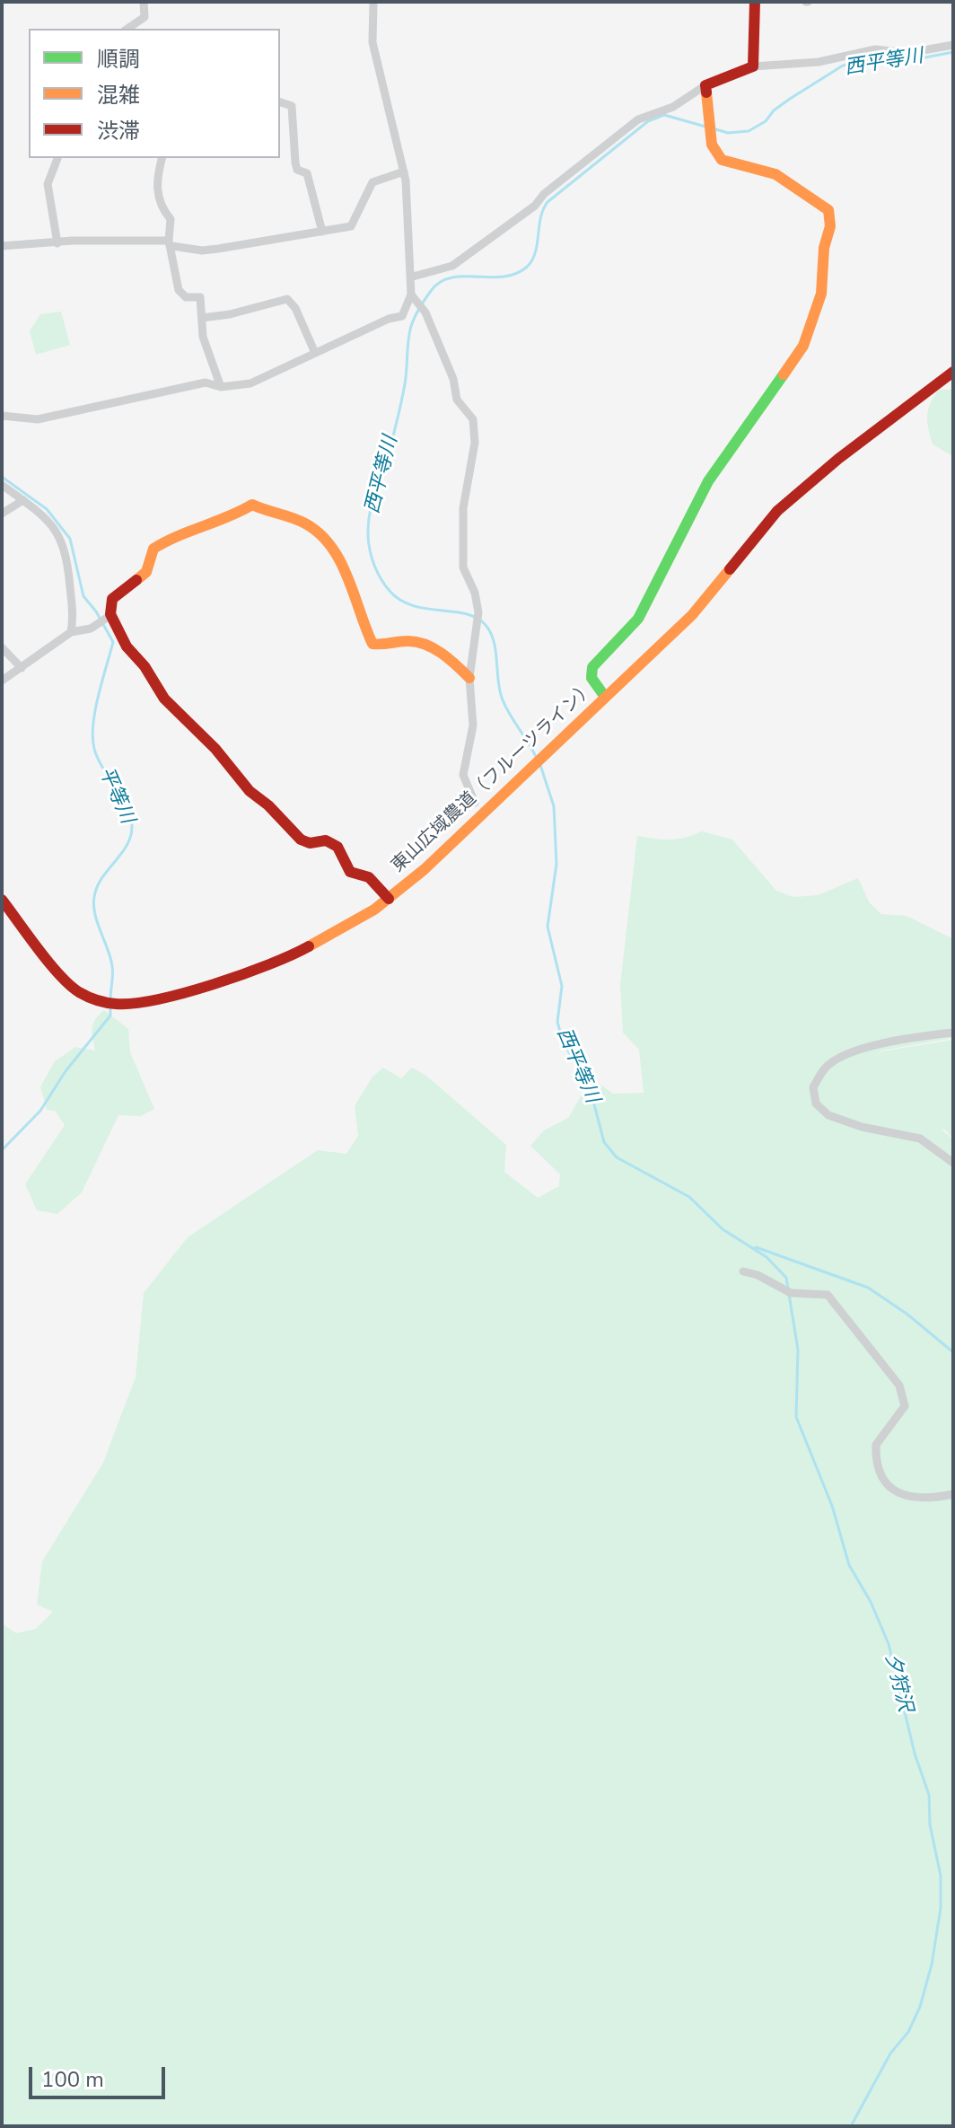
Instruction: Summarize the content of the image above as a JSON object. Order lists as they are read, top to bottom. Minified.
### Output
{"streets":{"street":["東山広域農道（フルーツライン）"]},"water":["西平等川","平等川","夕狩沢"],"legend":["順調","混雑","渋滞"],"scale_bar":"100 m"}
